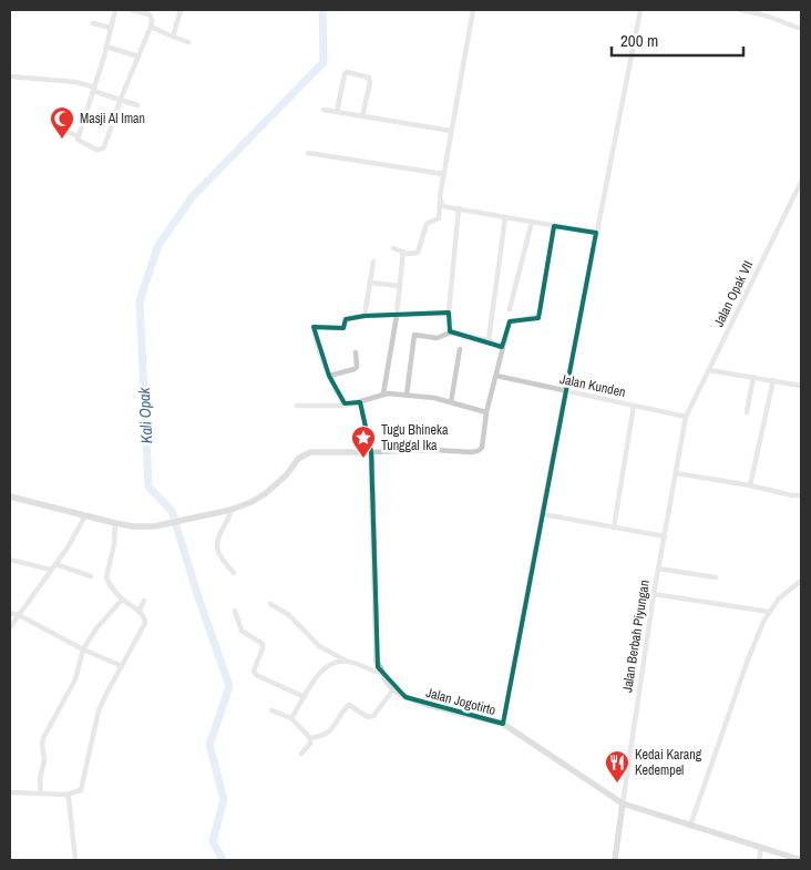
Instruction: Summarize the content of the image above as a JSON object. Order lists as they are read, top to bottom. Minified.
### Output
{"streets":{"street":["Jalan Opak VII","Jalan Kunden","Jalan Berbah Piyungan","Jalan Jogotirto"]},"crossings":[["Jalan Opak VII","Jalan Kunden"],["Jalan Opak VII","Jalan Berbah Piyungan"],["Jalan Kunden","Jalan Berbah Piyungan"],["Jalan Berbah Piyungan","Jalan Jogotirto"]],"water":["Kali Opak"],"places":{"mosque":["Masji Al Iman"],"place":["Tugu Bhineka Tunggal Ika"],"restaurant":["Kedai Karang Kedempel"]},"scale_bar":"200 m"}
